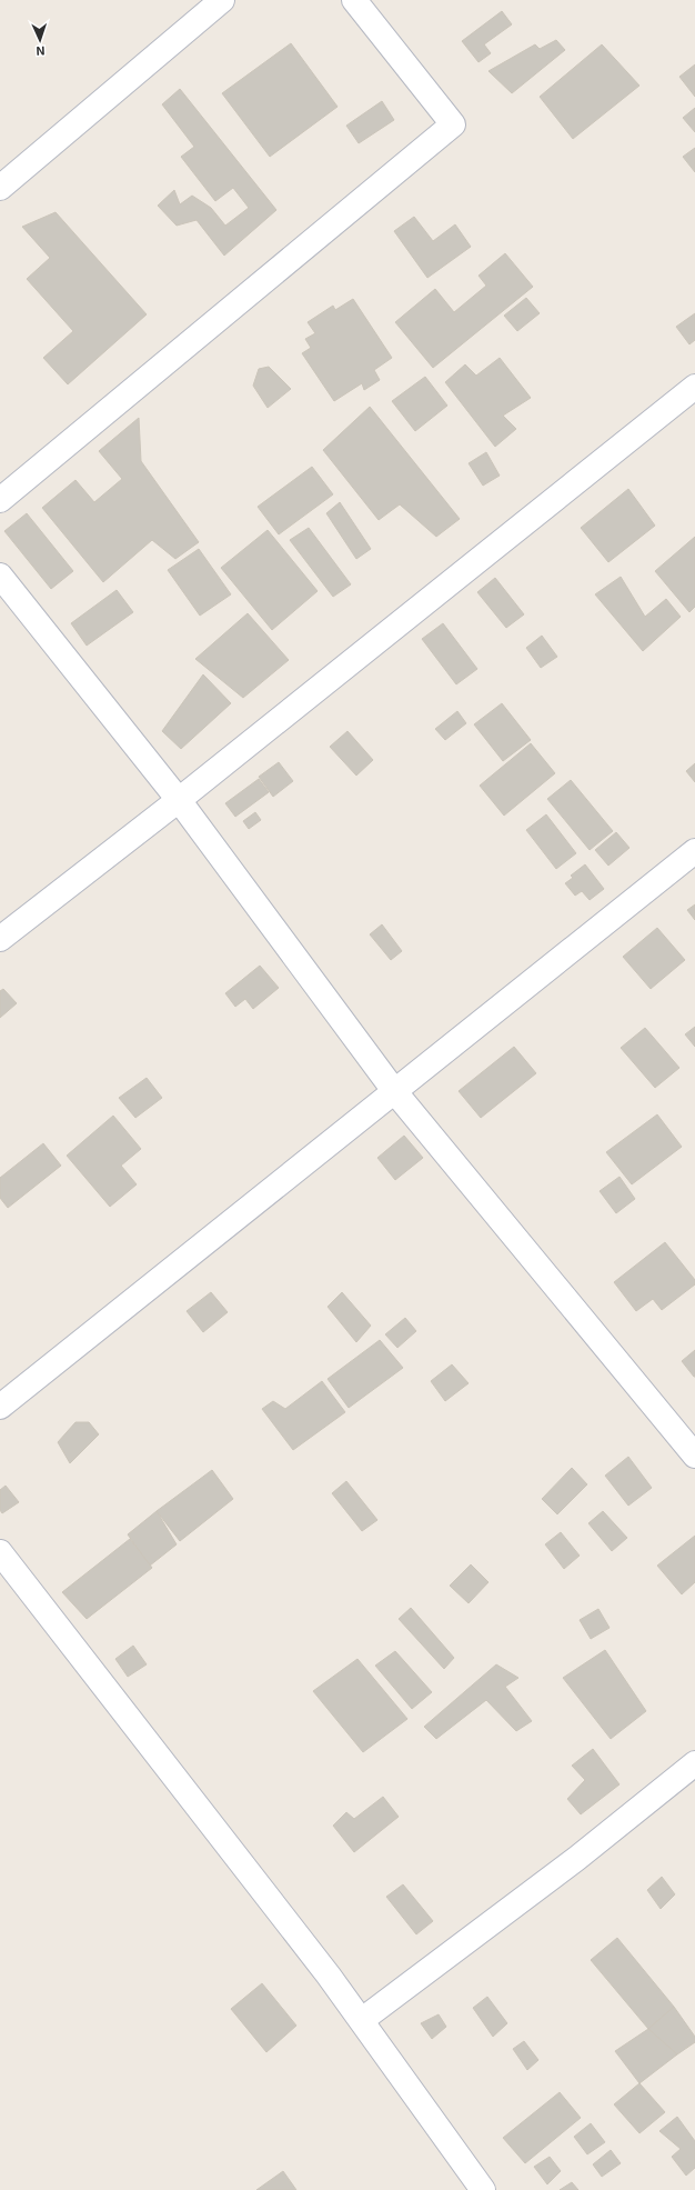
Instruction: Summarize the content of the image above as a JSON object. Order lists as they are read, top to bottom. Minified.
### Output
{"north":"bottom"}
